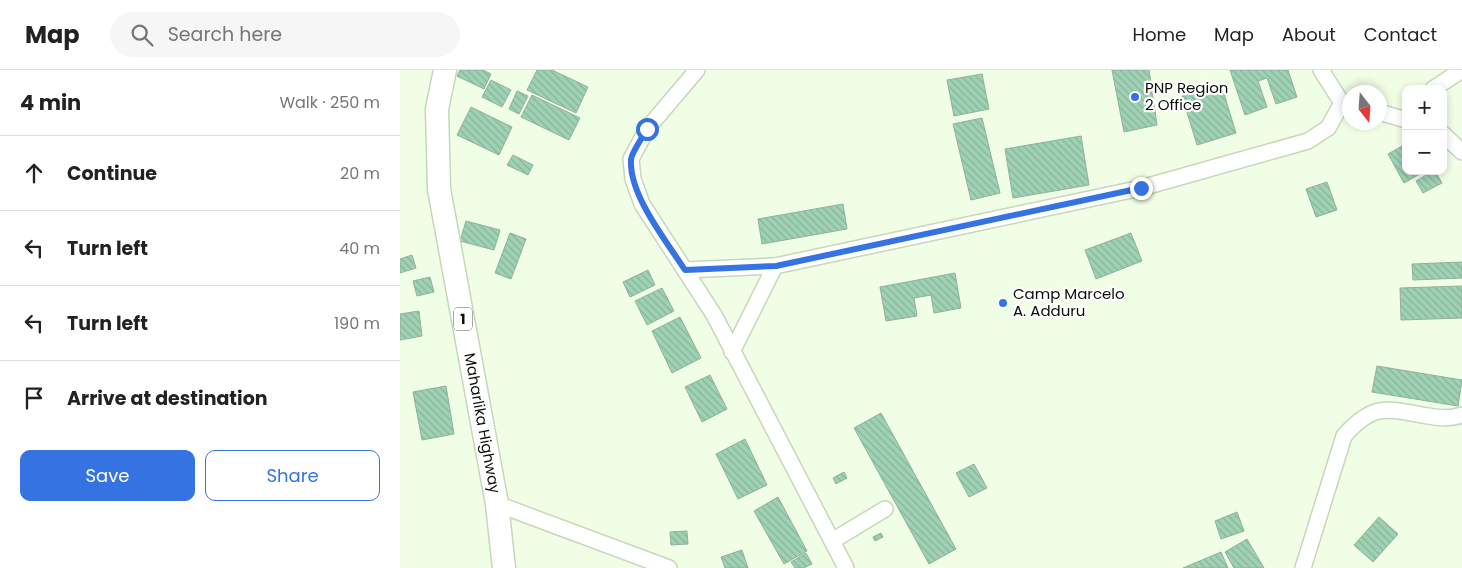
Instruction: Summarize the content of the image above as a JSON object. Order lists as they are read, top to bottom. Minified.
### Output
{"streets":{"main road":["1","Maharlika Highway"]},"places":["PNP Region 2 Office","Camp Marcelo A. Adduru"],"north":"bottom","page":{"header":"Map","search":"Search here","nav":["Home","Map","About","Contact"],"heading":["4 min","Walk · 250 m"],"map_buttons":["+","−"],"list":[["Continue","20 m"],["Turn left","40 m"],["Turn left","190 m"],"Arrive at destination"],"buttons":["Save","Share"]}}
